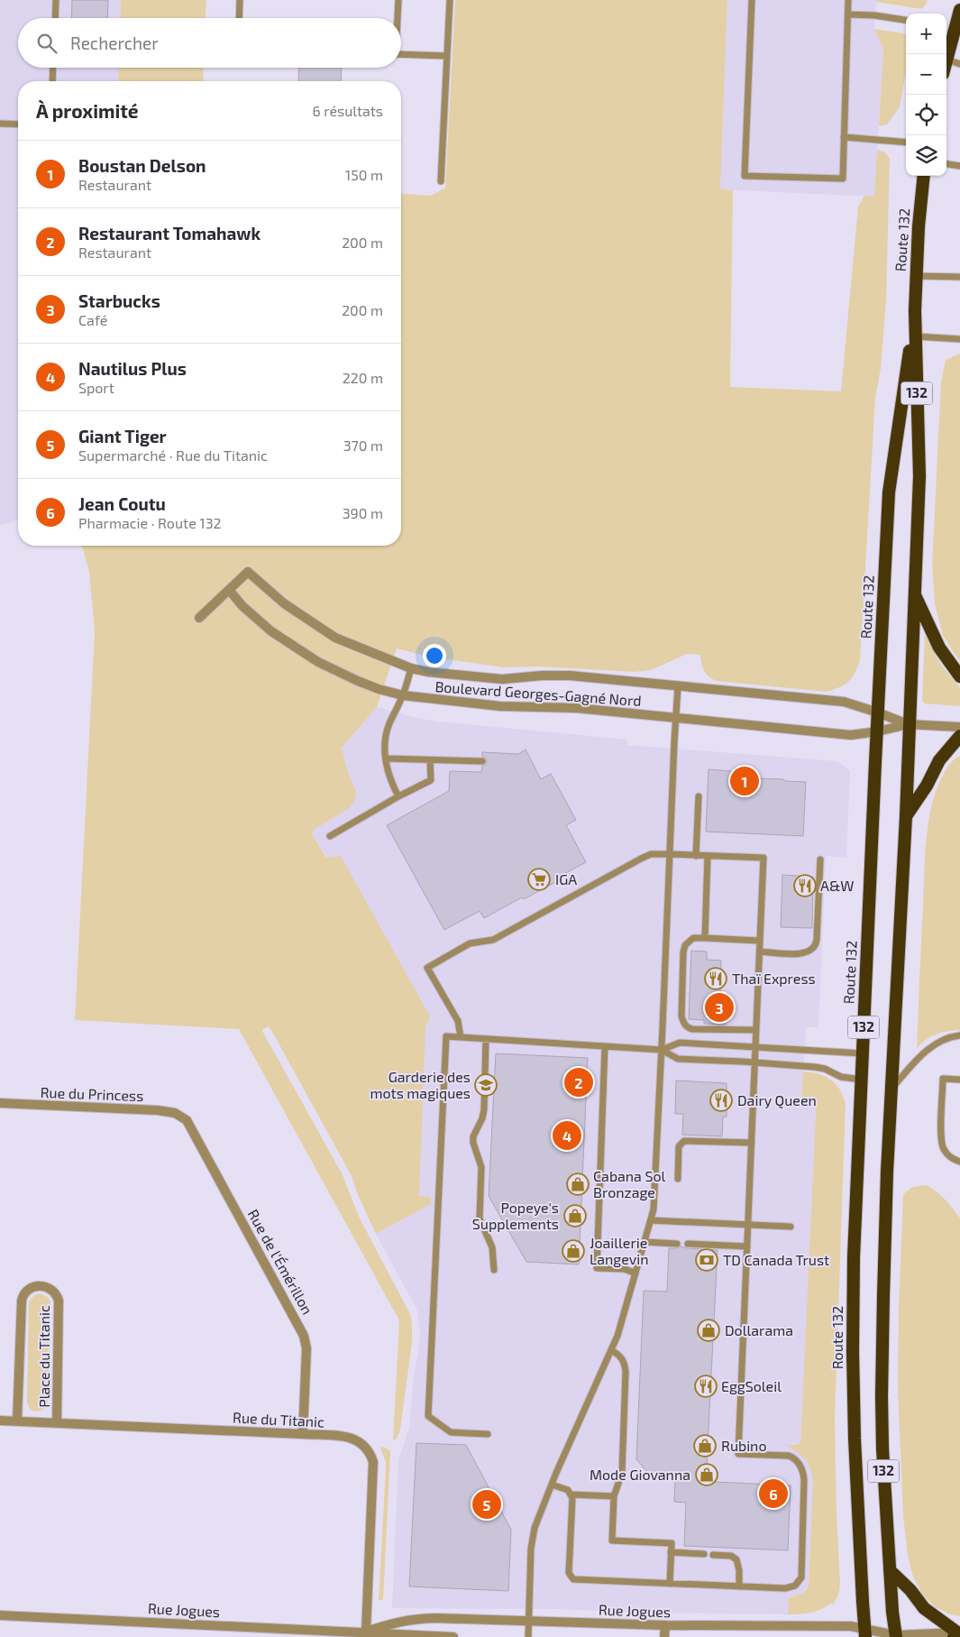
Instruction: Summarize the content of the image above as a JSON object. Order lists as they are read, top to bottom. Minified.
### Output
{"streets":{"highway":["Route 132","132"],"street":["Boulevard Georges-Gagné Nord","Rue du Princess","Rue de l'Émérillon","Place du Titanic","Rue du Titanic","Rue Jogues"]},"crossings":[["Route 132","Boulevard Georges-Gagné Nord"],["Route 132","Rue Jogues"],["Rue du Princess","Rue de l'Émérillon"],["Rue de l'Émérillon","Rue du Titanic"],["Place du Titanic","Rue du Titanic"],["Rue du Titanic","Rue Jogues"]],"places":{"supermarket":["IGA"],"restaurant":["A&W","Thaï Express","Dairy Queen","EggSoleil"],"school or university":["Garderie des mots magiques"],"shop":["Cabana Sol Bronzage","Popeye's Supplements","Joaillerie Langevin","Dollarama","Rubino","Mode Giovanna"],"bank":["TD Canada Trust"]},"page":{"map_buttons":["+","−"],"search":"Rechercher","heading":["À proximité","6 résultats"],"list":[{"mark":"1","name":"Boustan Delson","note":"Restaurant","value":"150 m"},{"mark":"2","name":"Restaurant Tomahawk","note":"Restaurant","value":"200 m"},{"mark":"3","name":"Starbucks","note":"Café","value":"200 m"},{"mark":"4","name":"Nautilus Plus","note":"Sport","value":"220 m"},{"mark":"5","name":"Giant Tiger","note":"Supermarché · Rue du Titanic","value":"370 m"},{"mark":"6","name":"Jean Coutu","note":"Pharmacie · Route 132","value":"390 m"}],"pins":["1","3","2","4","6","5"]}}
